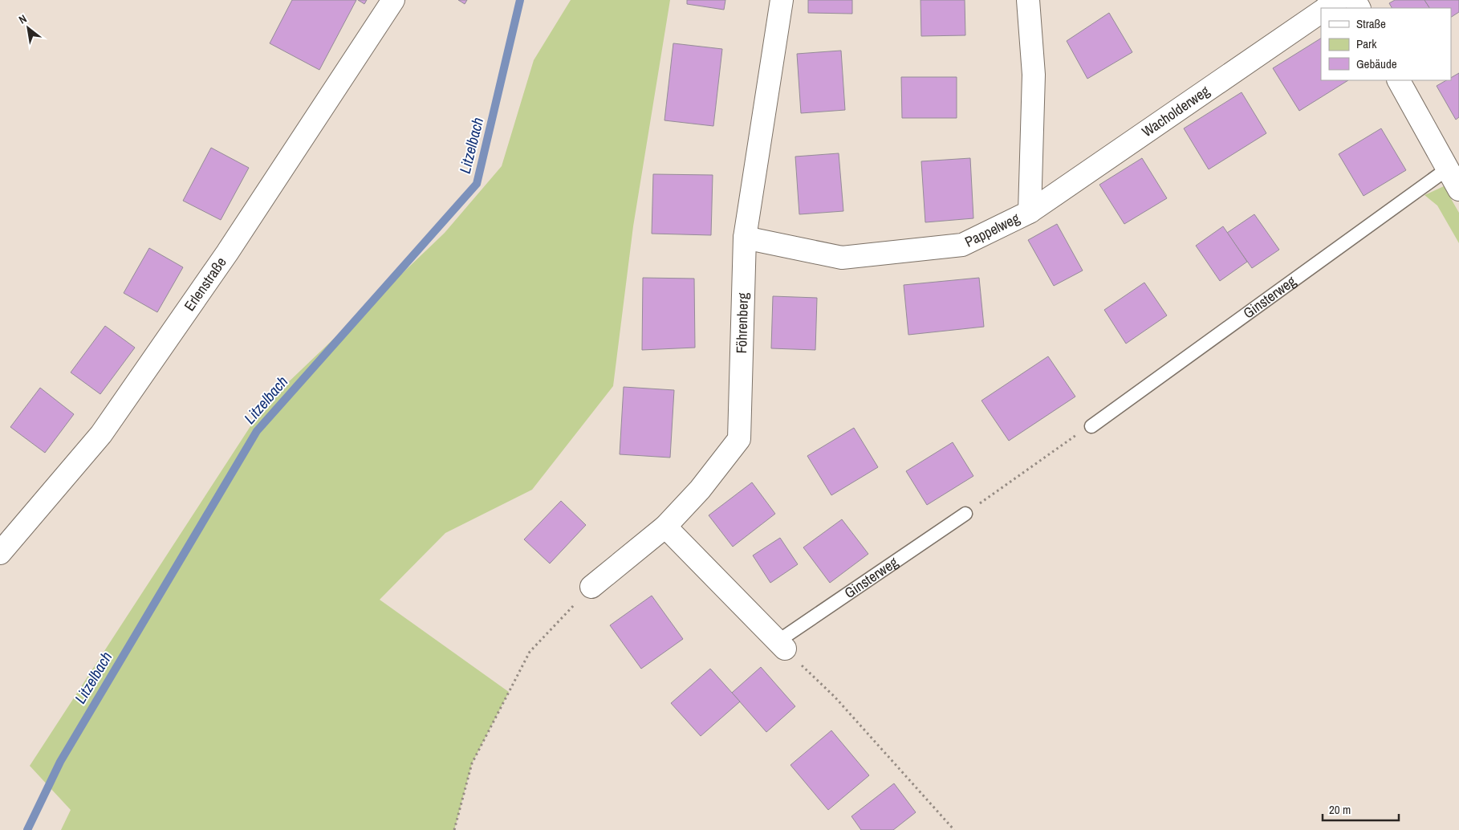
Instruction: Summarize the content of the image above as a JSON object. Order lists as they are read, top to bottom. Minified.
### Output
{"streets":{"street":["Wacholderweg","Pappelweg","Erlenstraße","Föhrenberg"],"lane":["Ginsterweg"]},"crossings":[["Wacholderweg","Pappelweg"],["Pappelweg","Föhrenberg"]],"water":["Litzelbach"],"legend":["Straße","Park","Gebäude"],"scale_bar":"20 m","north":"top left"}
